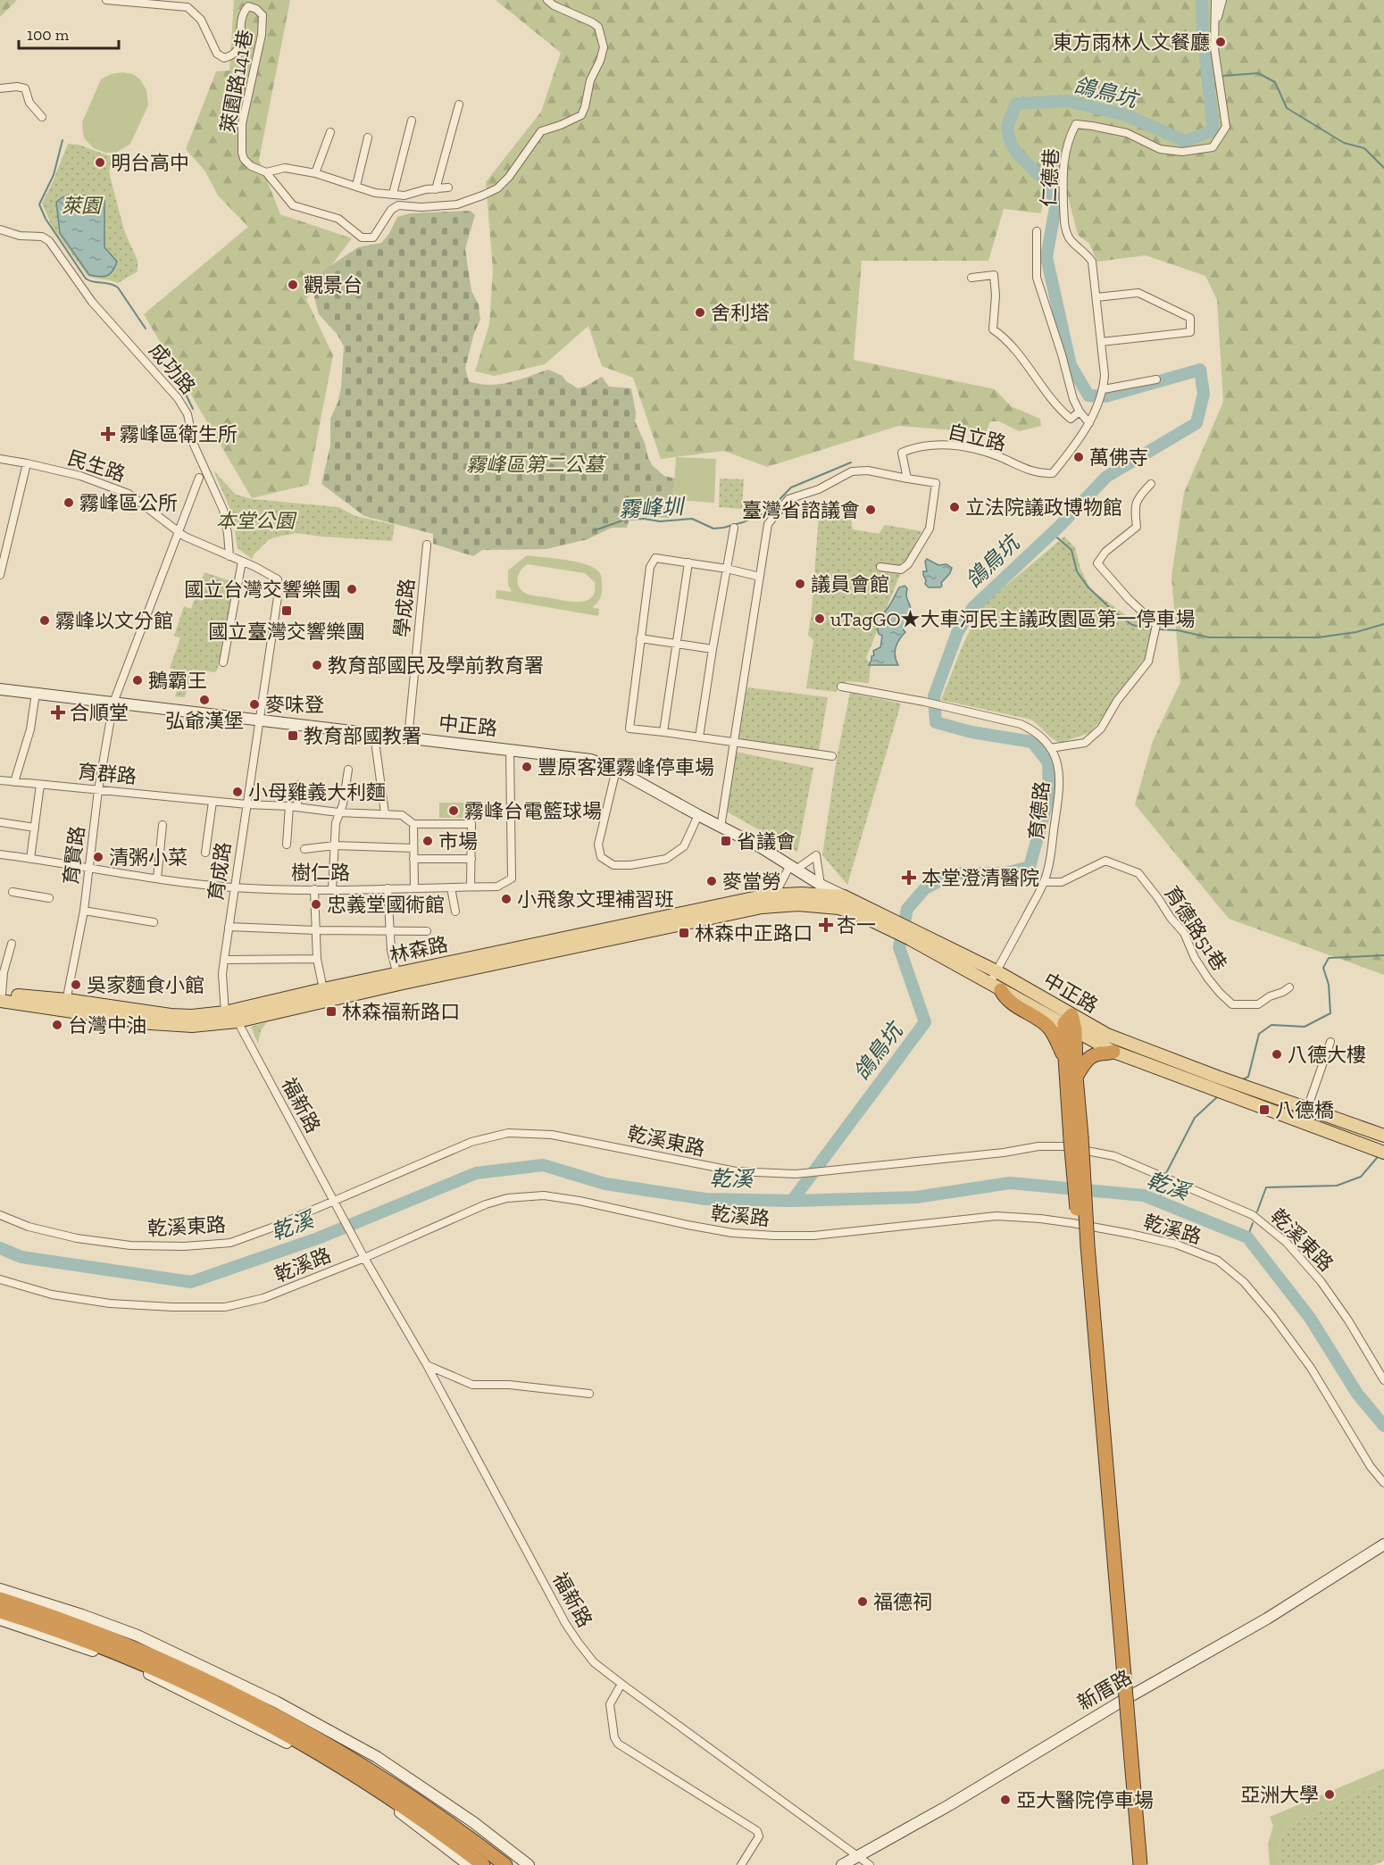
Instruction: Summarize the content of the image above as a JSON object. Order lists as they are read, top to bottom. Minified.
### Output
{"streets":{"main road":["中正路","林森路"],"street":["萊園路141巷","仁德巷","成功路","自立路","民生路","學成路","育群路","育德路","育賢路","育成路","樹仁路","育德路51巷","福新路","乾溪東路","乾溪路","新厝路"]},"crossings":[["仁德巷","自立路"],["成功路","民生路"],["民生路","育賢路"],["學成路","中正路"],["中正路","育德路"],["中正路","育賢路"],["中正路","育成路"],["中正路","樹仁路"],["中正路","林森路"],["育群路","育賢路"],["育群路","育成路"],["育德路","育德路51巷"],["育賢路","樹仁路"],["育賢路","林森路"],["育成路","樹仁路"],["育成路","林森路"],["林森路","福新路"],["福新路","乾溪東路"],["福新路","乾溪路"],["福新路","新厝路"]],"water":["鴿鳥坑","霧峰圳","乾溪"],"parks":["萊園","霧峰區第二公墓","本堂公園"],"places":{"other":["東方雨林人文餐廳","明台高中","觀景台","舍利塔","萬佛寺","霧峰區公所","立法院議政博物館","臺灣省諮議會","議員會館","國立台灣交響樂團","uTagGO★大車河民主議政園區第一停車場","霧峰以文分館","教育部國民及學前教育署","鵝霸王","弘爺漢堡","麥味登","豐原客運霧峰停車場","小母雞義大利麵","霧峰台電籃球場","市場","清粥小菜","麥當勞","小飛象文理補習班","忠義堂國術館","吳家麵食小館","台灣中油","八德大樓","福德祠","亞洲大學","亞大醫院停車場"],"health":["霧峰區衛生所","合順堂","本堂澄清醫院","杏一"],"transit":["國立臺灣交響樂團","教育部國教署","省議會","林森中正路口","林森福新路口","八德橋"]},"scale_bar":"100 m"}
